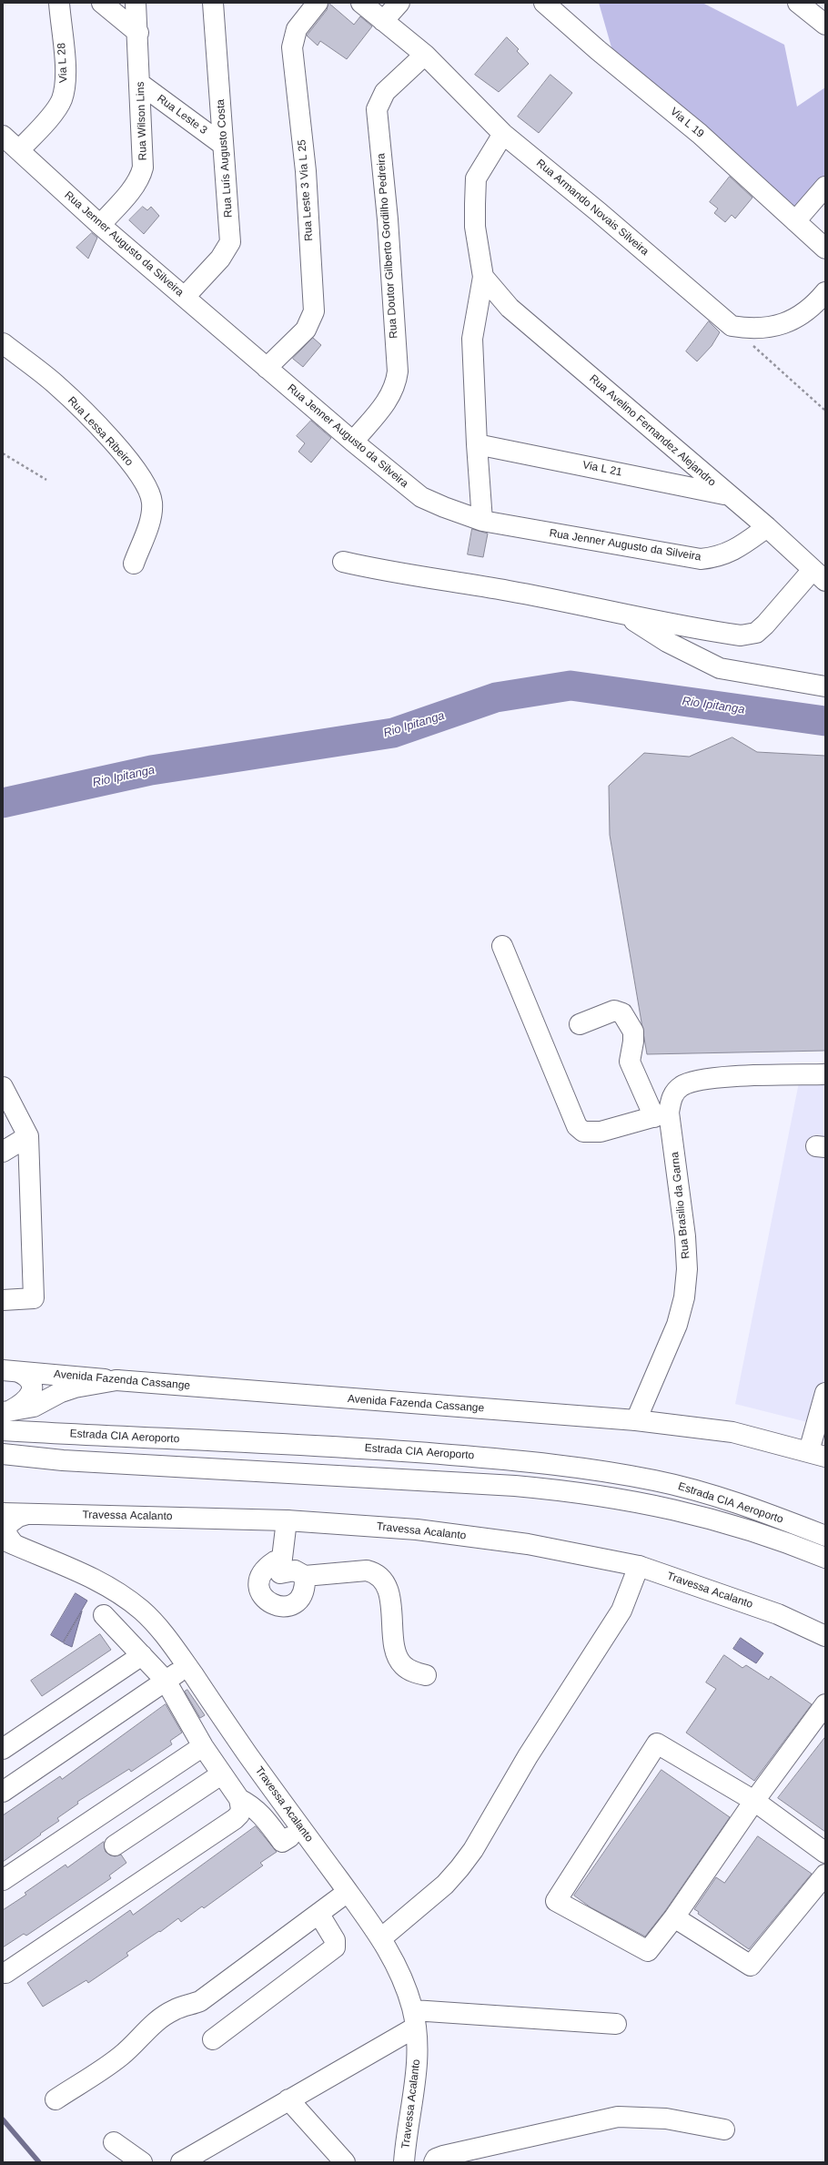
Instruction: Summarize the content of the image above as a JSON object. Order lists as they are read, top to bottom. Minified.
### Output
{"streets":{"main road":["Via L 28","Rua Leste 3","Rua Wilson Lins","Via L 19","Rua Luís Augusto Costa","Rua Leste 3 Via L 25","Rua Armando Novais Silveira","Rua Jenner Augusto da Silveira","Rua Doutor Gilberto Gordilho Pedreira","Rua Avelino Fernandez Alejandro","Rua Lessa Ribeiro","Via L 21","Rua Brasilio da Garna","Avenida Fazenda Cassange","Estrada CIA Aeroporto","Travessa Acalanto"]},"crossings":[["Via L 28","Rua Jenner Augusto da Silveira"],["Rua Leste 3","Rua Wilson Lins"],["Rua Leste 3","Rua Luís Augusto Costa"],["Rua Wilson Lins","Rua Jenner Augusto da Silveira"],["Rua Luís Augusto Costa","Rua Jenner Augusto da Silveira"],["Rua Leste 3 Via L 25","Rua Jenner Augusto da Silveira"],["Rua Armando Novais Silveira","Rua Doutor Gilberto Gordilho Pedreira"],["Rua Jenner Augusto da Silveira","Rua Doutor Gilberto Gordilho Pedreira"],["Rua Jenner Augusto da Silveira","Rua Avelino Fernandez Alejandro"],["Rua Avelino Fernandez Alejandro","Via L 21"],["Rua Brasilio da Garna","Avenida Fazenda Cassange"]],"water":["Rio Ipitanga"]}
